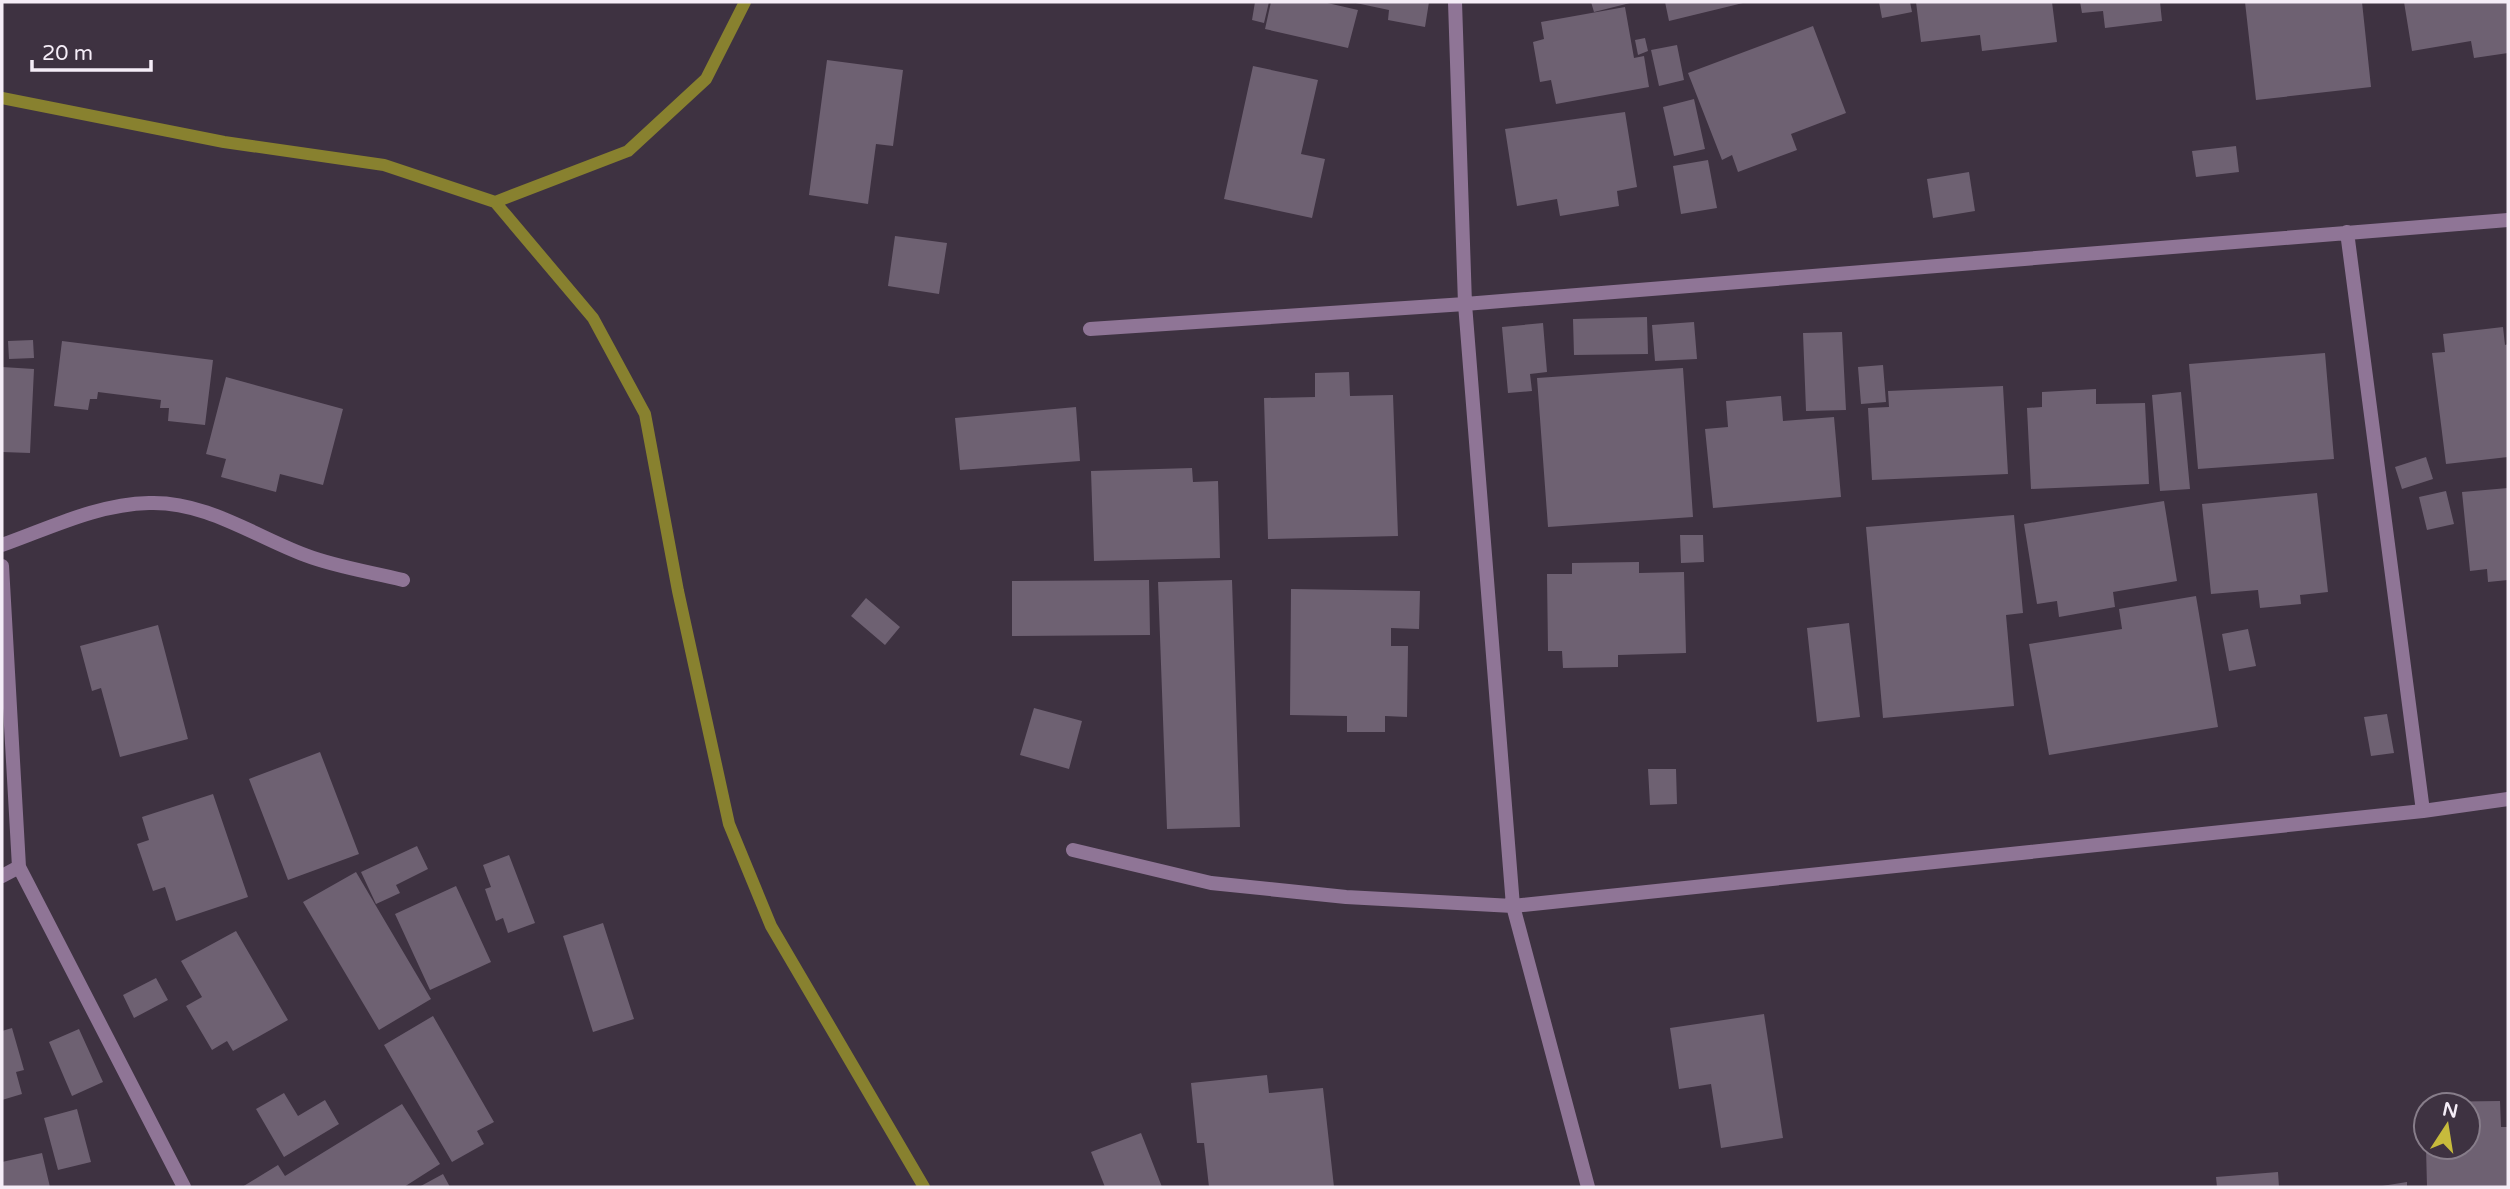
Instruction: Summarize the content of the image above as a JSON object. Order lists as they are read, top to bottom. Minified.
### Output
{"scale_bar":"20 m","north":"top"}
